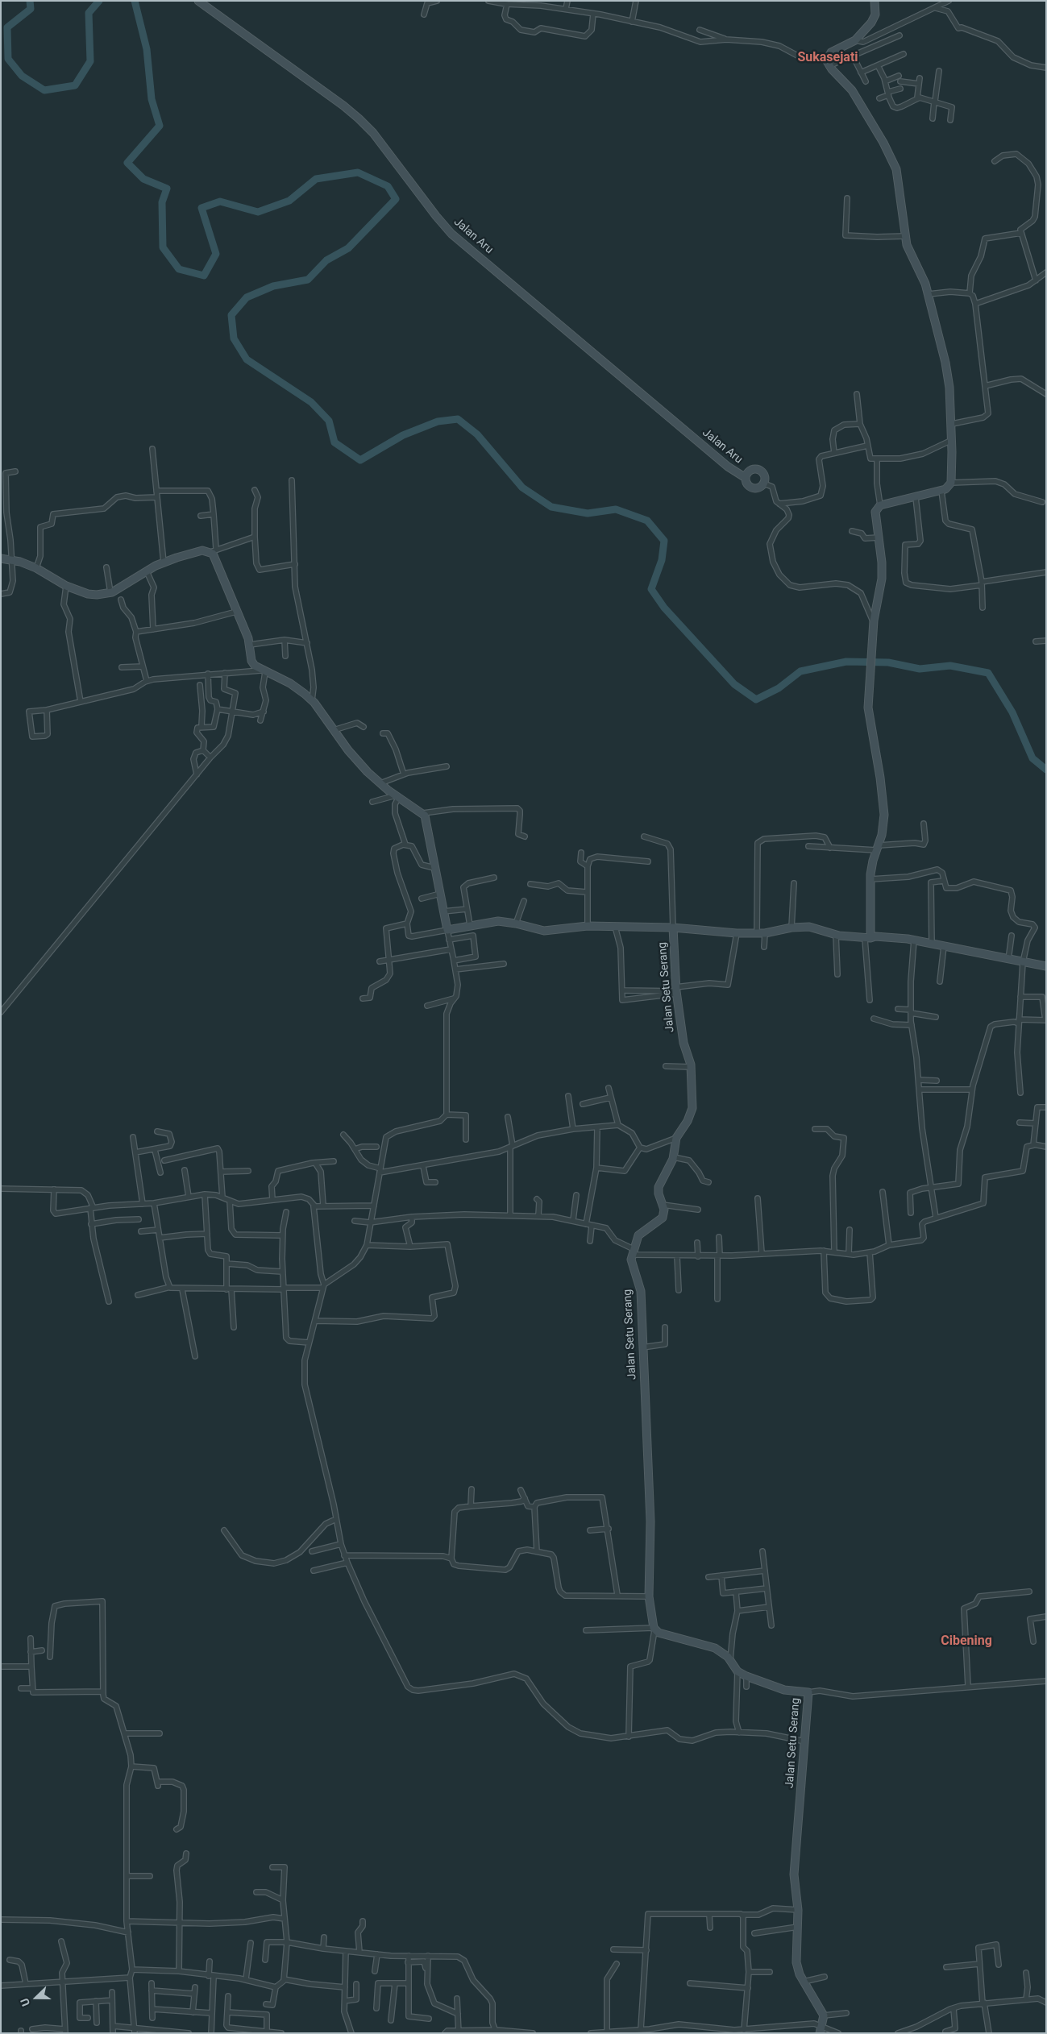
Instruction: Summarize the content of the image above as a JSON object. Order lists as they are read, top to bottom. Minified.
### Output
{"streets":{"street":["Jalan Aru","Jalan Setu Serang"]},"districts":["Sukasejati","Cibening"],"north":"left"}
